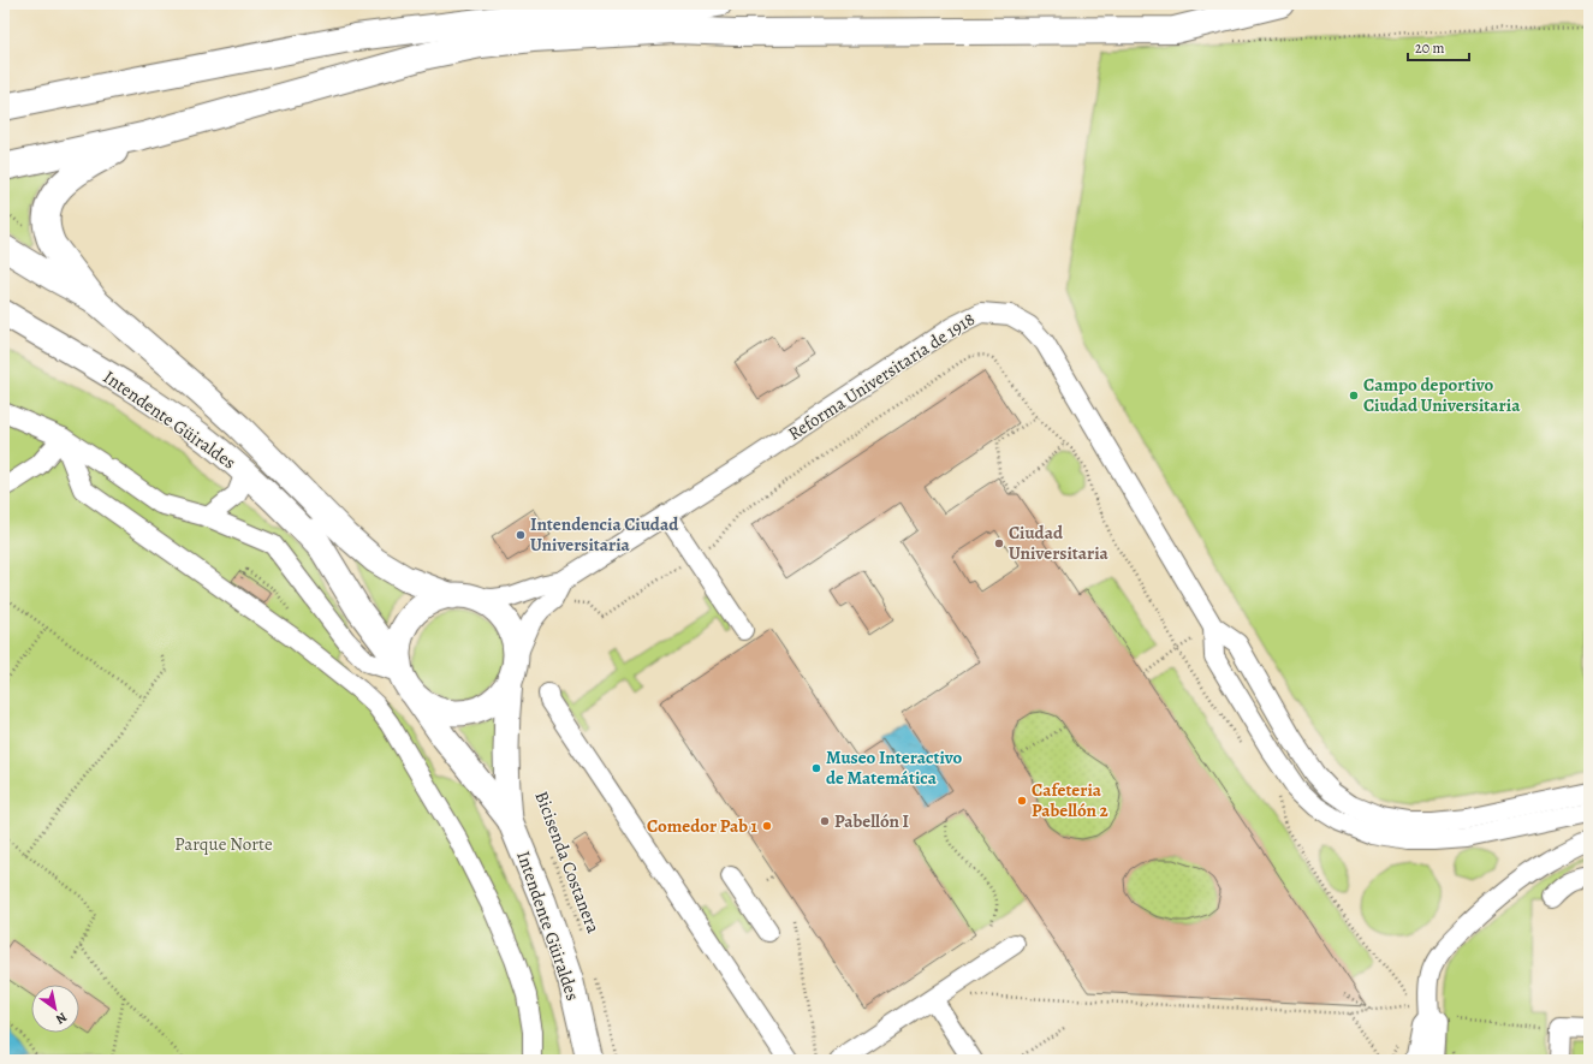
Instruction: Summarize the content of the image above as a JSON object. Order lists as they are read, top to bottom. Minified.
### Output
{"streets":{"main road":["Intendente Güiraldes"],"lane":["Reforma Universitaria de 1918"],"path":["Bicisenda Costanera"]},"crossings":[["Reforma Universitaria de 1918","Intendente Güiraldes"]],"parks":["Parque Norte"],"places":["Campo deportivo Ciudad Universitaria","Intendencia Ciudad Universitaria","Ciudad Universitaria","Museo Interactivo de Matemática","Cafeteria Pabellón 2","Pabellón I","Comedor Pab 1"],"scale_bar":"20 m","north":"bottom right"}
